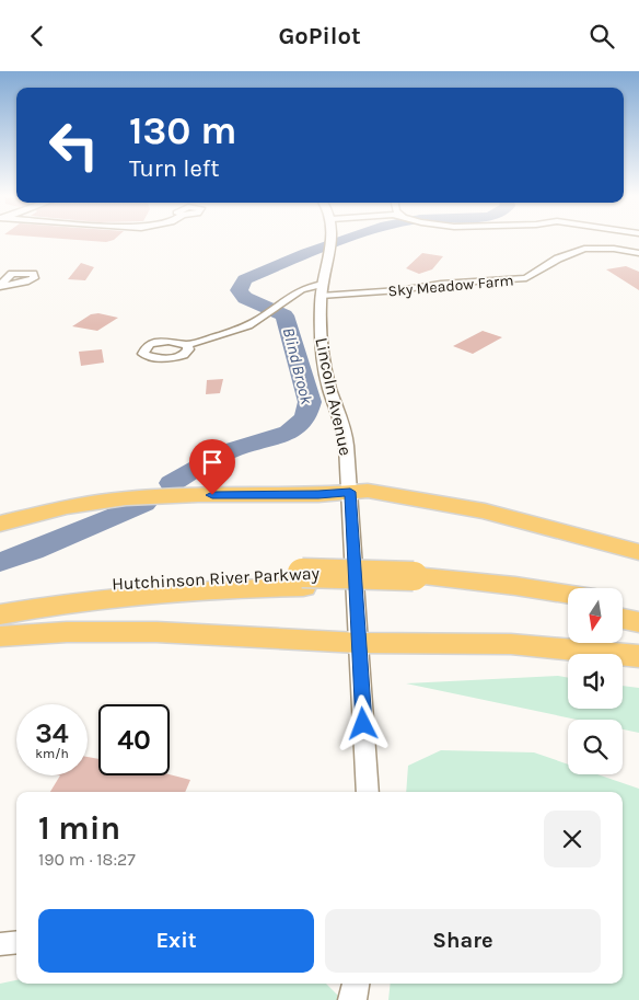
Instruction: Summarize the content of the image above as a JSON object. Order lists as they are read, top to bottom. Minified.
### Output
{"streets":{"highway":["Hutchinson River Parkway"],"street":["Sky Meadow Farm","Lincoln Avenue"]},"crossings":[["Sky Meadow Farm","Lincoln Avenue"]],"water":["Blind Brook"],"north":"bottom","page":{"header":"GoPilot","turn":["130 m","Turn left"],"speed":"34 km/h","limit":"40","heading":["1 min","190 m · 18:27"],"buttons":["Exit","Share"]}}
